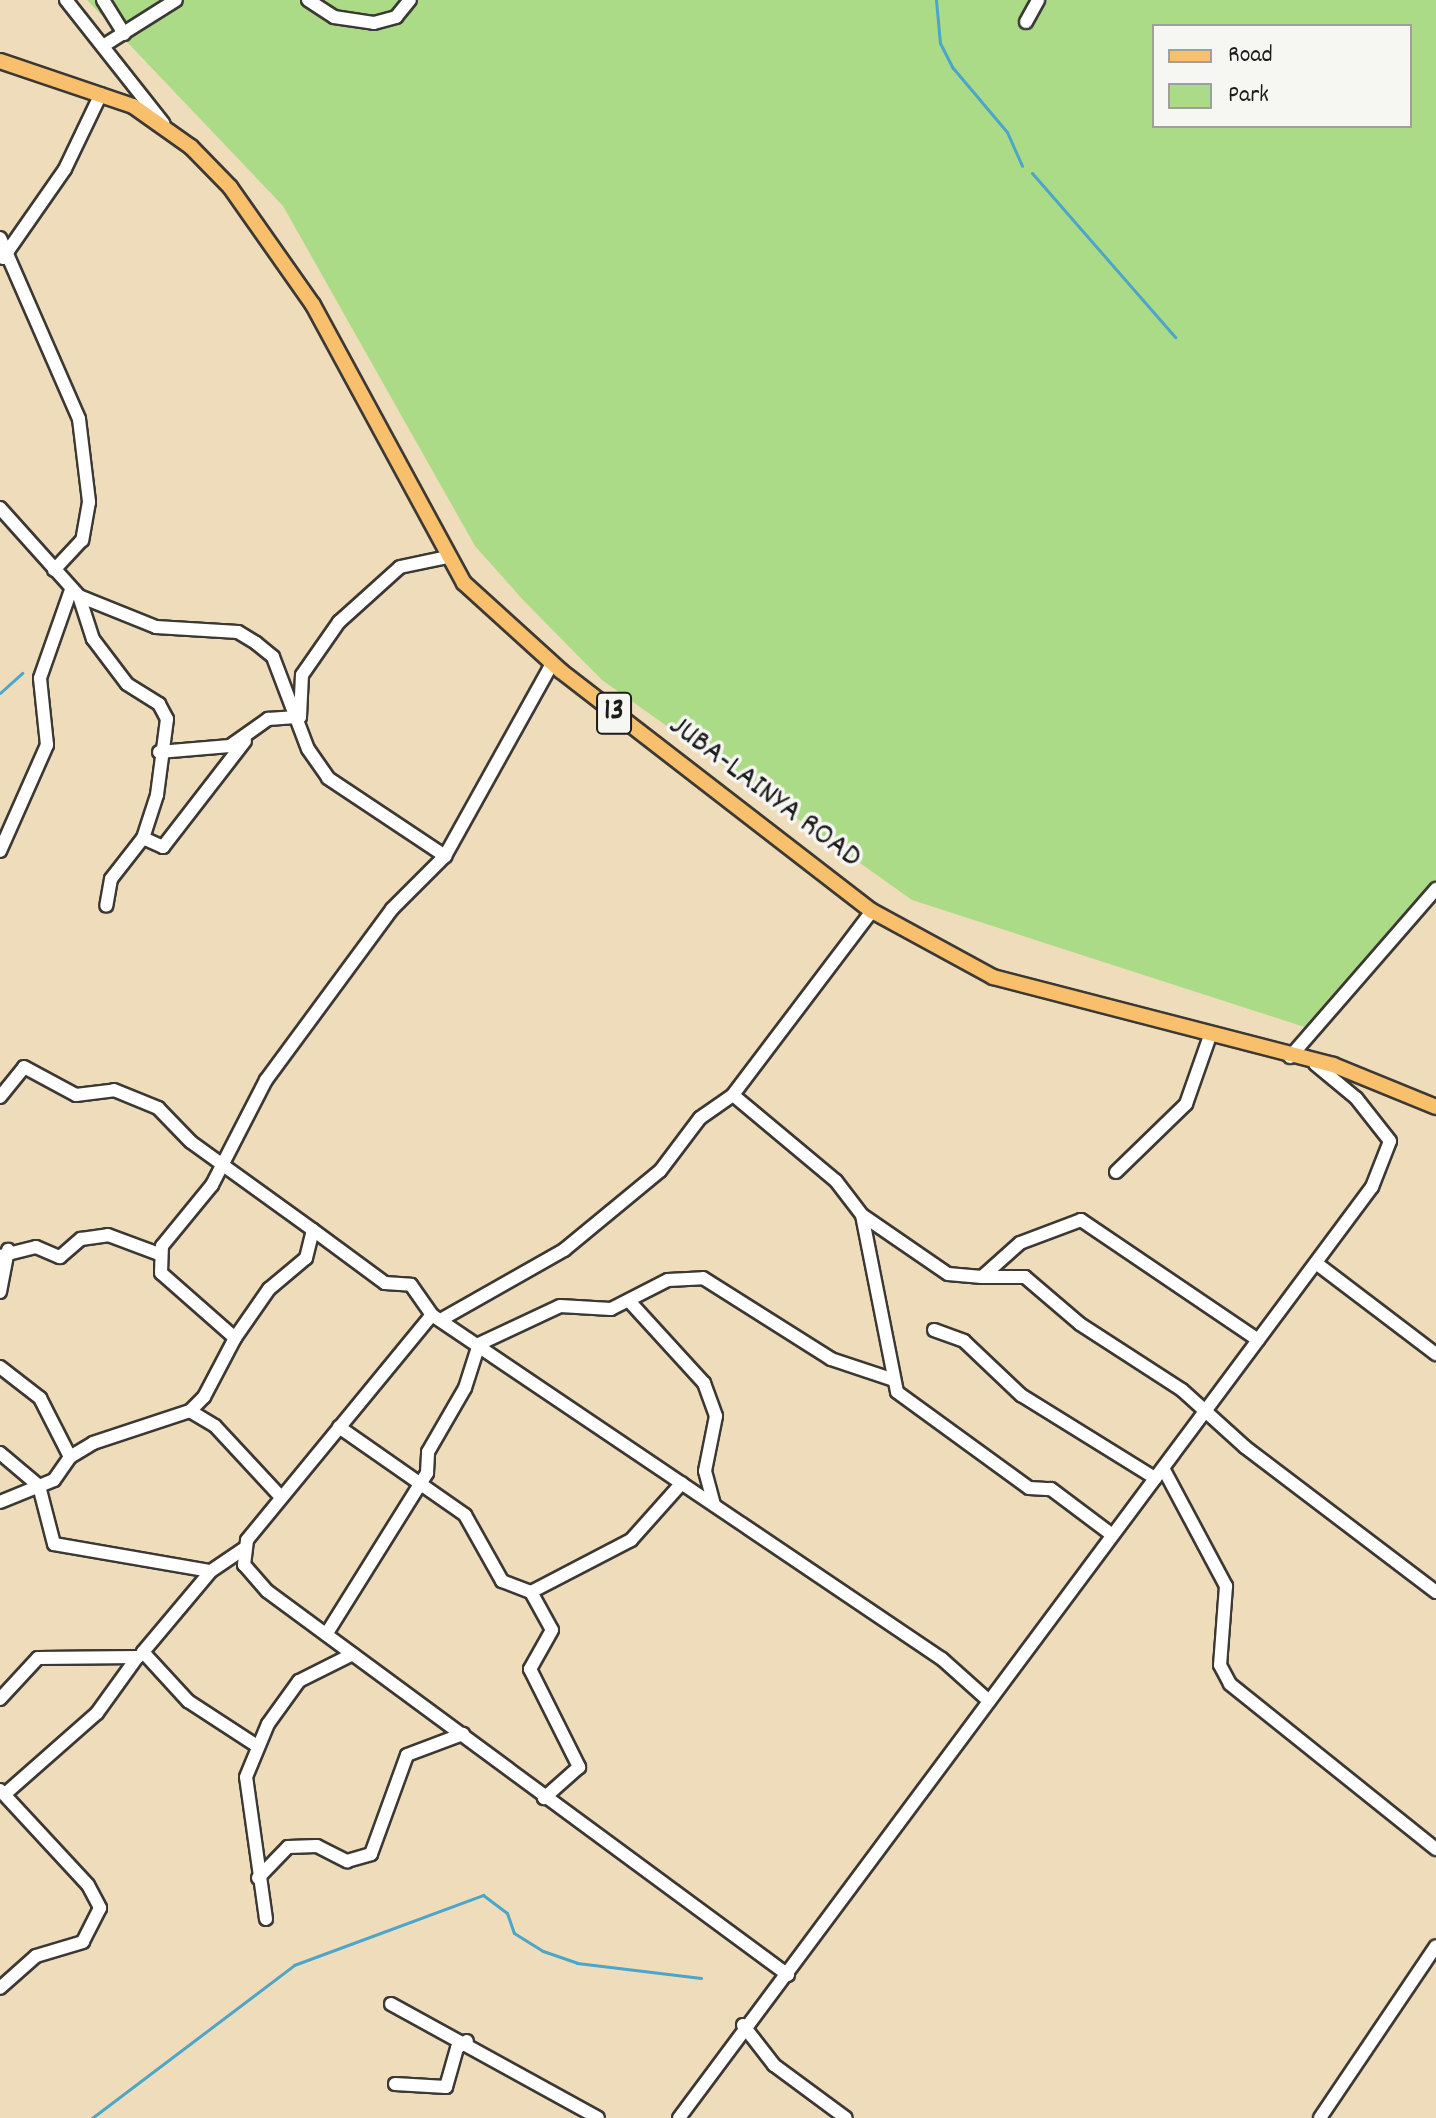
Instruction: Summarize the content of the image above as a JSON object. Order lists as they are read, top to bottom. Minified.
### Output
{"streets":{"main road":["13","JUBA-LAINYA ROAD"]},"legend":["Road","Park"]}
